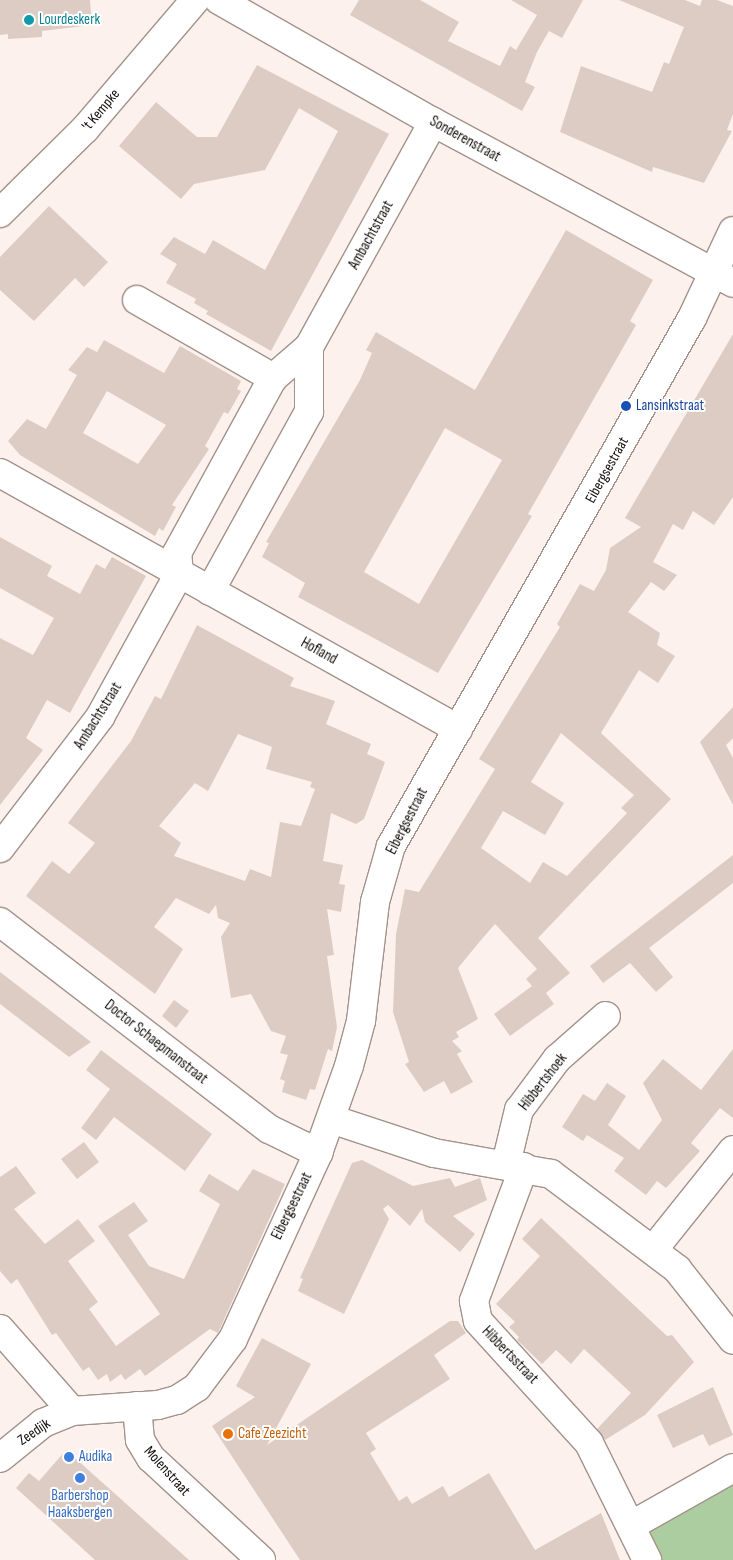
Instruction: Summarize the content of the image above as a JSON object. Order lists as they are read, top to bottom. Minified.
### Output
{"streets":{"street":["'t Kempke","Sonderenstraat","Ambachtstraat","Eibergsestraat","Hofland","Doctor Schaepmanstraat","Hibbertshoek","Hibbertsstraat","Zeedijk","Molenstraat"]},"crossings":[["Sonderenstraat","Ambachtstraat"],["Sonderenstraat","Eibergsestraat"],["Ambachtstraat","Hofland"],["Eibergsestraat","Hofland"],["Eibergsestraat","Doctor Schaepmanstraat"],["Eibergsestraat","Molenstraat"],["Hibbertshoek","Hibbertsstraat"]],"places":["Lourdeskerk","Lansinkstraat","Cafe Zeezicht","Audika","Barbershop Haaksbergen"]}
